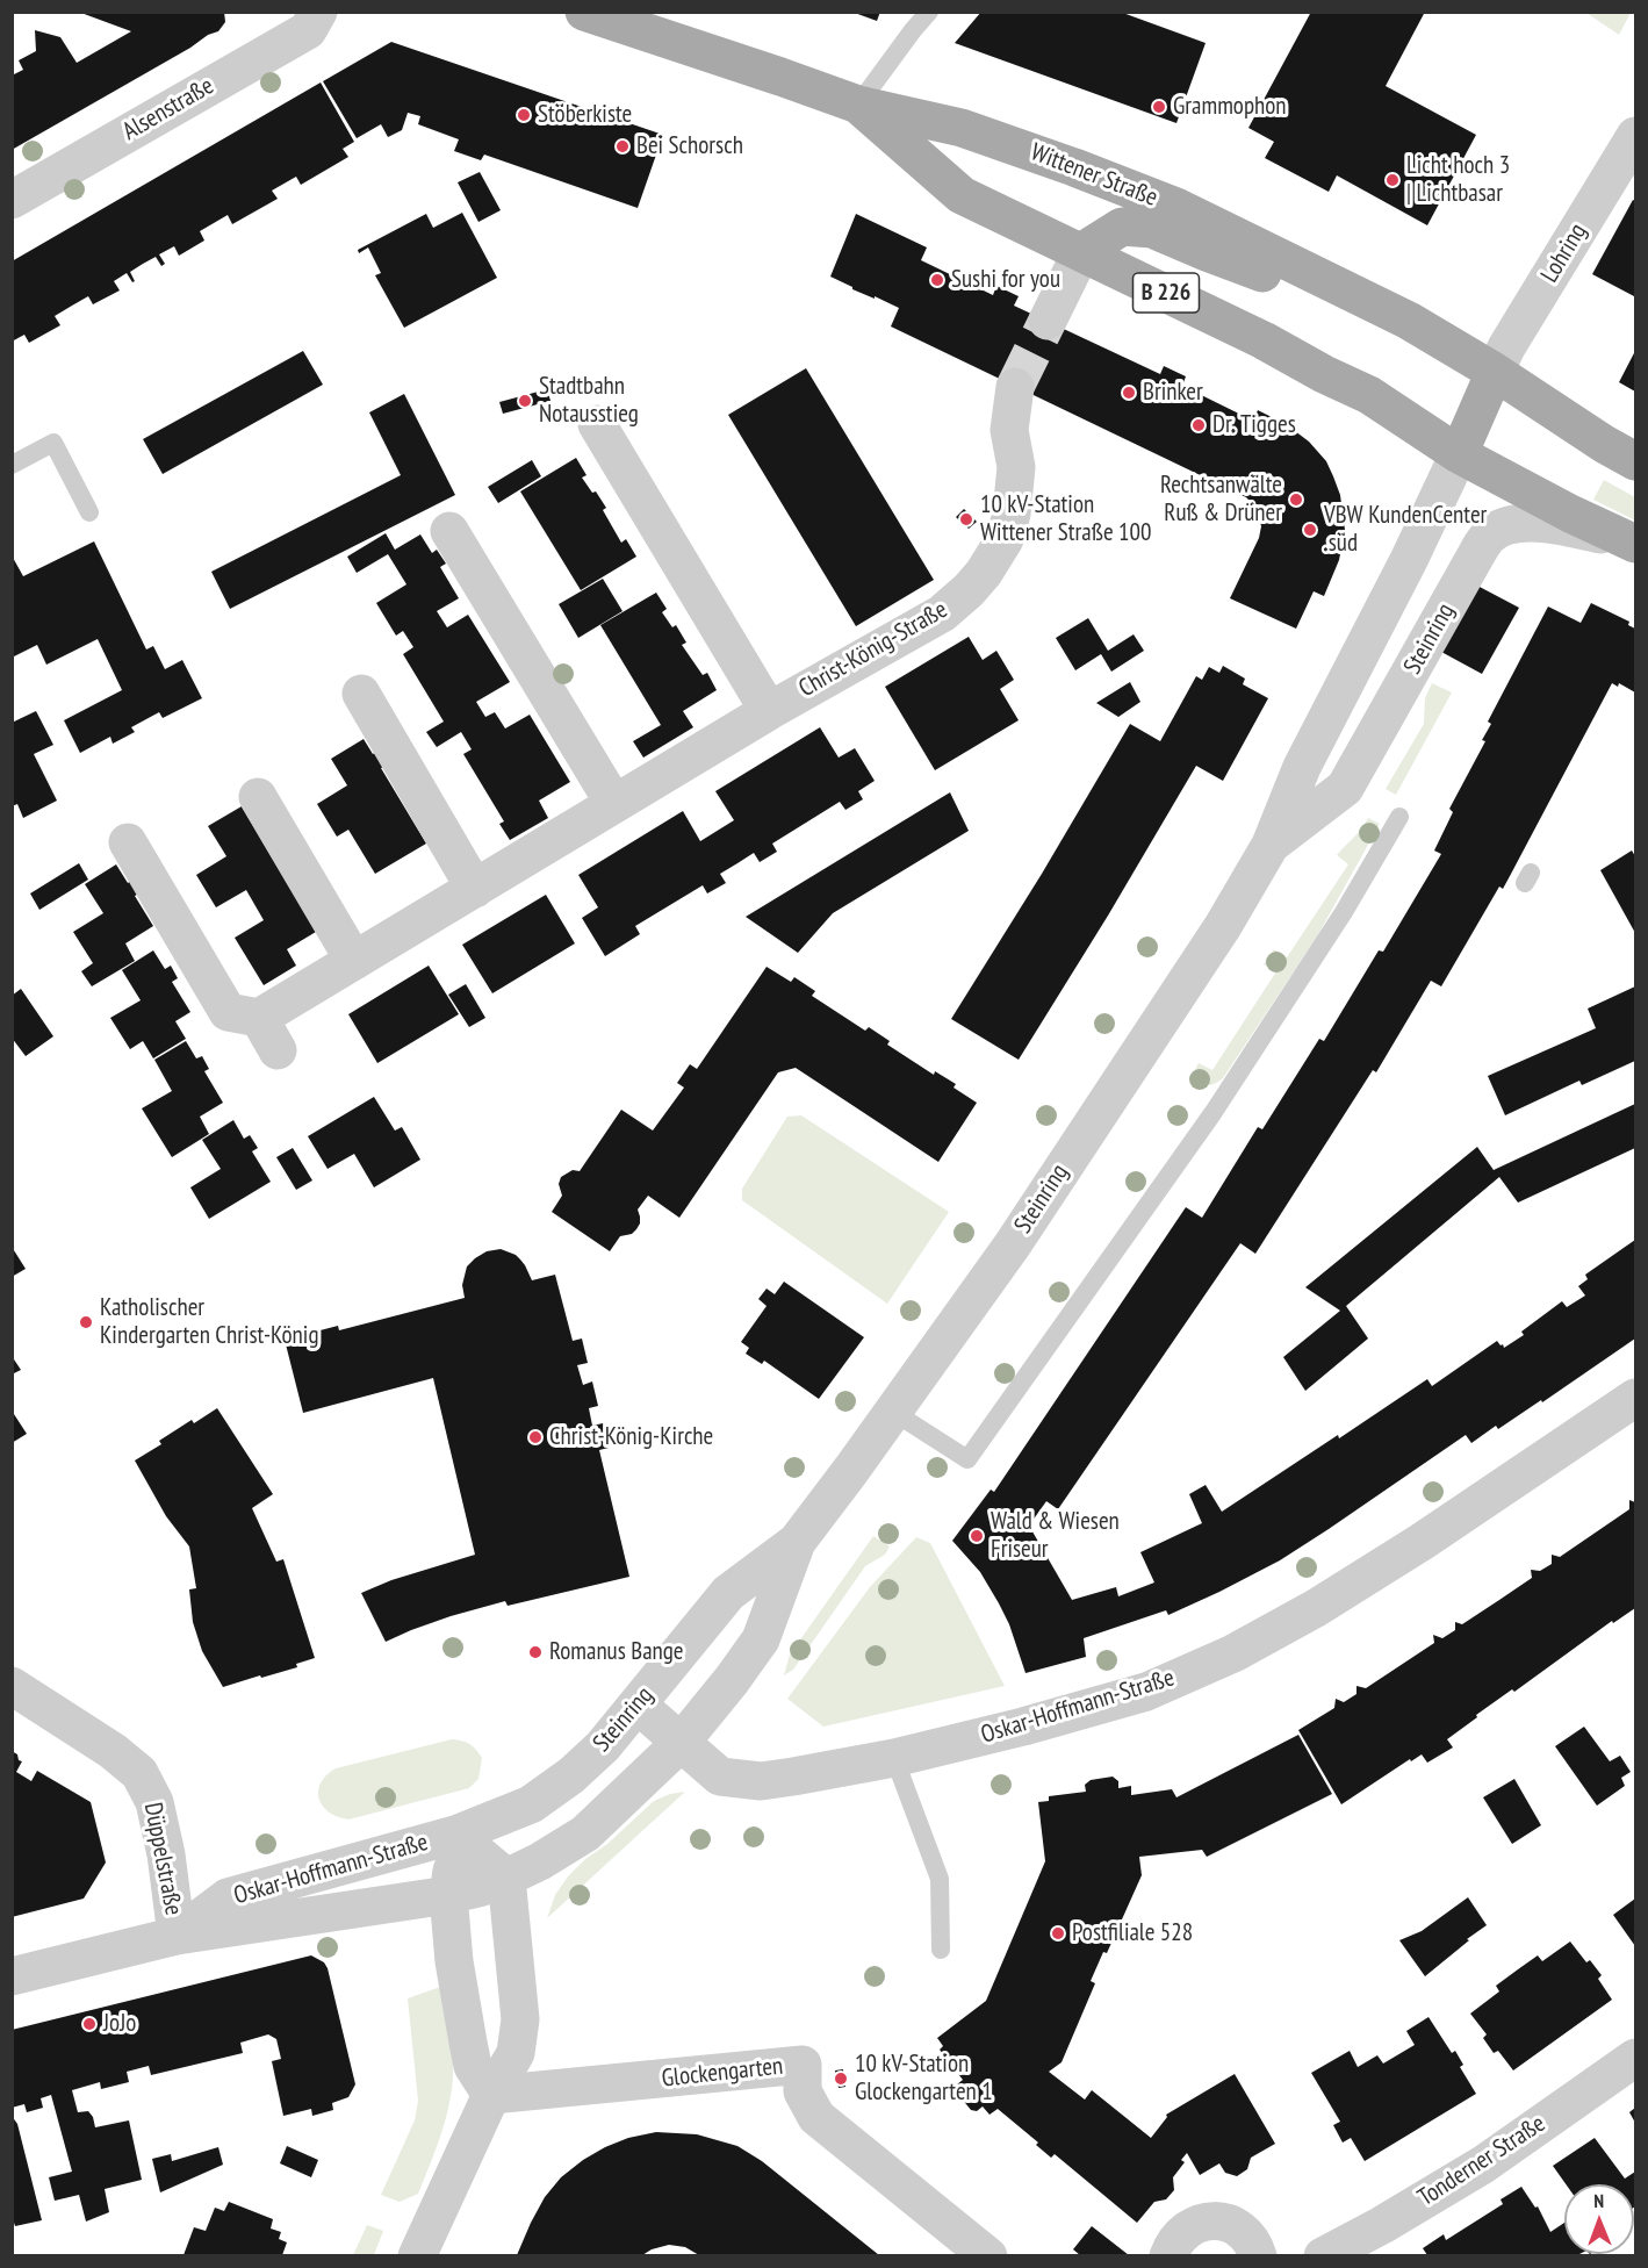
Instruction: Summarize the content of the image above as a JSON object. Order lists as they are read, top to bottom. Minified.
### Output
{"streets":{"main road":["Wittener Straße","B 226"],"street":["Alsenstraße","Lohring","Steinring","Christ-König-Straße","Oskar-Hoffmann-Straße","Düppelstraße","Glockengarten","Tonderner Straße"]},"crossings":[["Wittener Straße","Lohring"],["Wittener Straße","Steinring"],["Steinring","Oskar-Hoffmann-Straße"],["Oskar-Hoffmann-Straße","Düppelstraße"]],"places":["Grammophon","Stöberkiste","Bei Schorsch","Licht hoch 3 | Lichtbasar","Sushi for you","Brinker","Stadtbahn Notausstieg","Dr. Tigges","Rechtsanwälte Ruß & Drüner","10 kV-Station Wittener Straße 100","VBW KundenCenter .süd","Katholischer Kindergarten Christ-König","Christ-König-Kirche","Wald & Wiesen Friseur","Romanus Bange","Postfiliale 528","JoJo","10 kV-Station Glockengarten 1"],"north":"top"}
